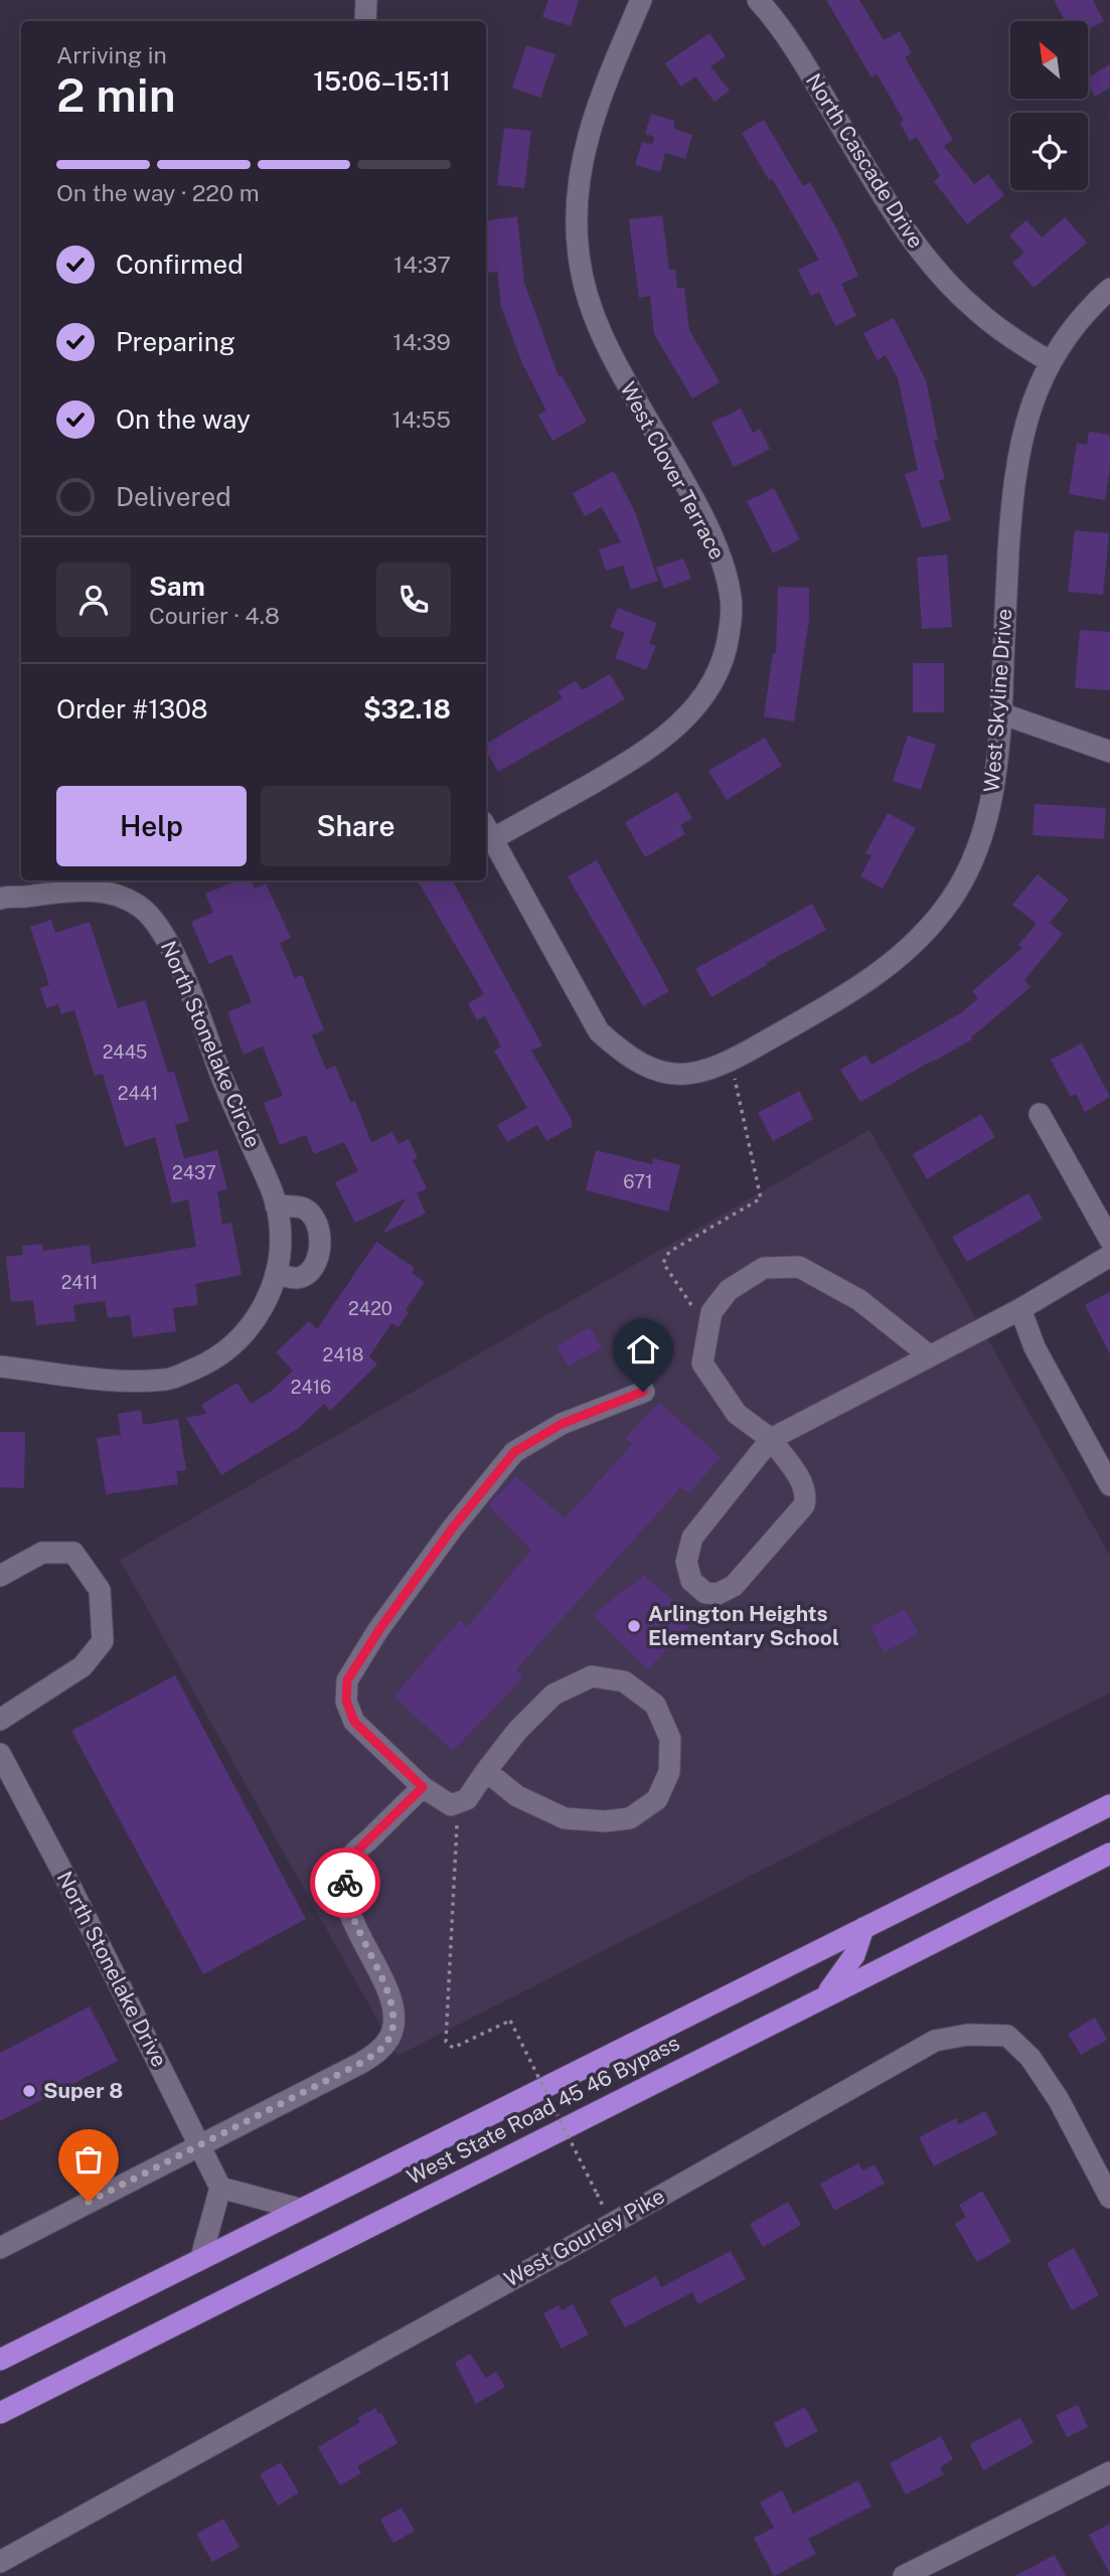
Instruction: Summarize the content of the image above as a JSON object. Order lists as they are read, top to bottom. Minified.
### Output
{"streets":{"highway":["West State Road 45 46 Bypass"],"street":["North Cascade Drive","West Clover Terrace","West Skyline Drive","North Stonelake Circle","North Stonelake Drive","West Gourley Pike"]},"crossings":[["North Cascade Drive","West Skyline Drive"],["West Clover Terrace","West Skyline Drive"]],"places":["Arlington Heights Elementary School","Super 8"],"house_numbers":["2445","2441","2437","671","2411","2420","2418","2416"],"north":"top left","page":{"heading":["2 min","Arriving in","15:06–15:11"],"panel":["Sam","Courier · 4.8","Order #1308","$32.18"],"bar":"On the way · 220 m","list":[["Confirmed","14:37"],["Preparing","14:39"],["On the way","14:55"],"Delivered"],"buttons":["Help","Share"]}}
